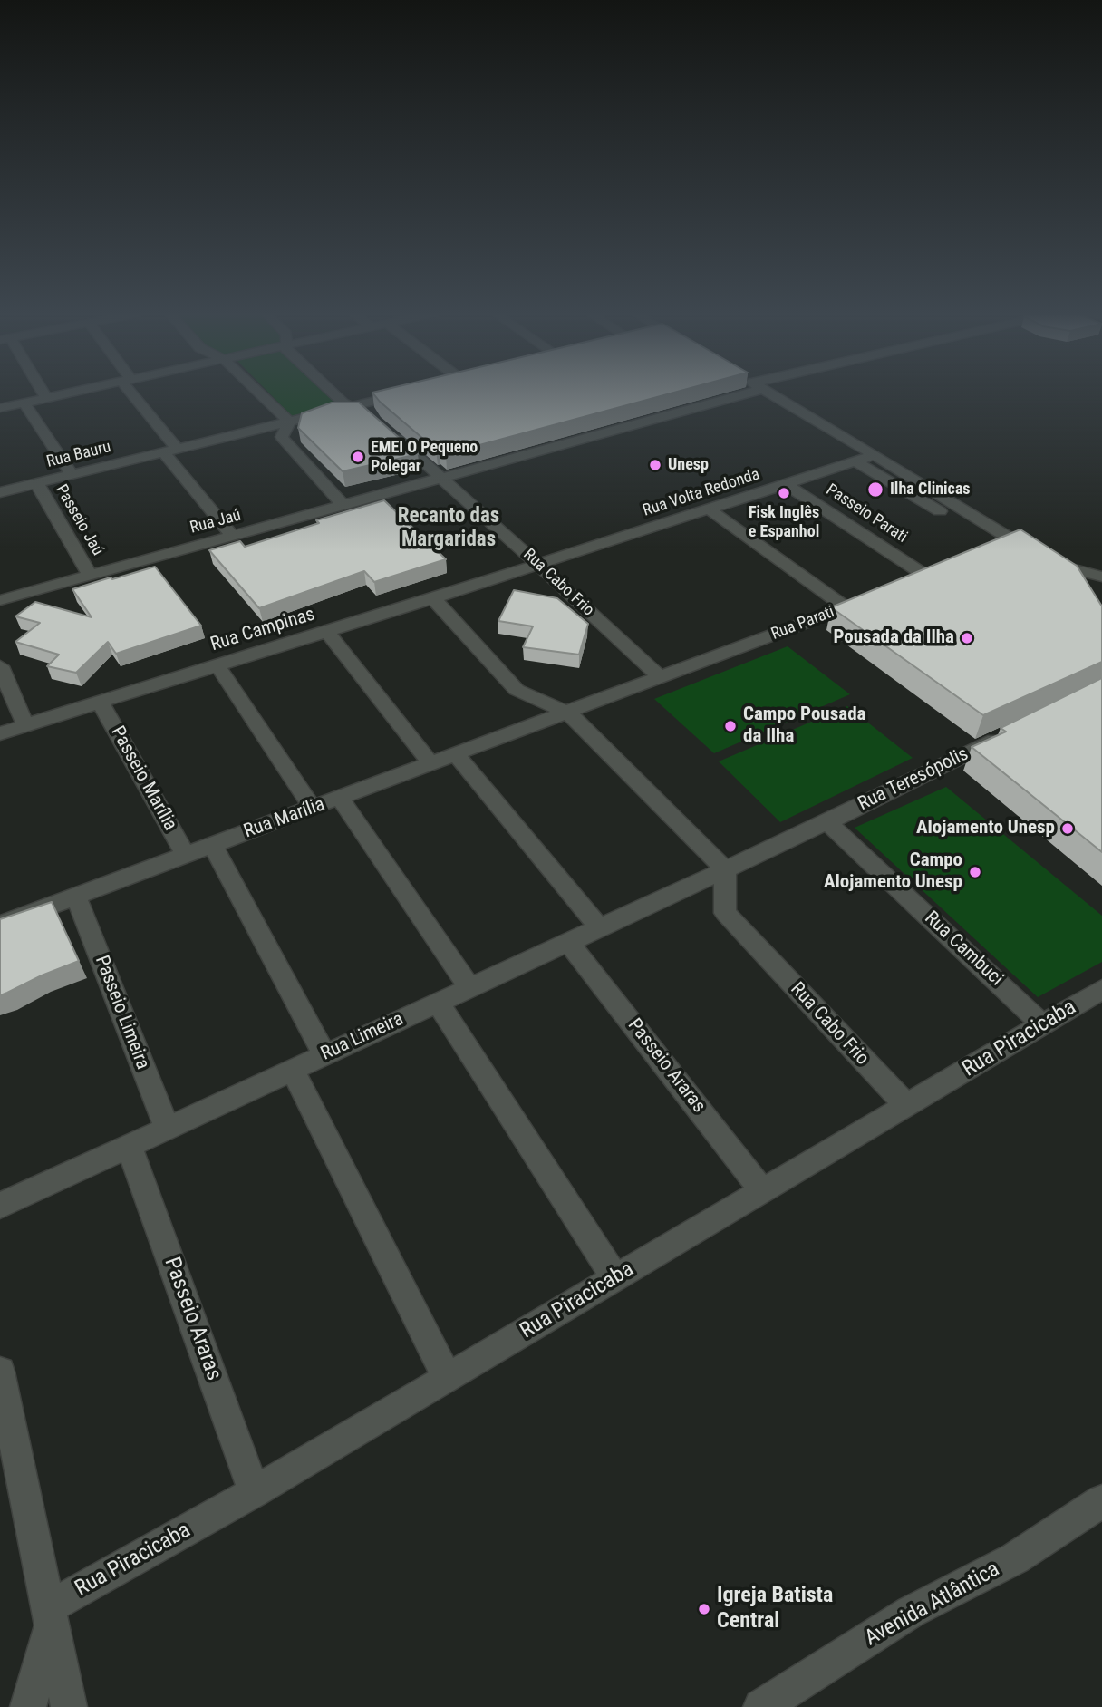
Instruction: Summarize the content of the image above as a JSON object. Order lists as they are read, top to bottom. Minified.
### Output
{"streets":{"street":["Rua Bauru","Rua Volta Redonda","Passeio Parati","Passeio Jaú","Rua Jaú","Rua Cabo Frio","Rua Parati","Rua Campinas","Passeio Marília","Rua Teresópolis","Rua Marília","Rua Cambuci","Passeio Limeira","Rua Limeira","Rua Piracicaba","Passeio Araras","Avenida Atlântica"]},"crossings":[["Rua Bauru","Passeio Jaú"],["Rua Bauru","Rua Cabo Frio"],["Rua Volta Redonda","Passeio Parati"],["Rua Volta Redonda","Rua Cabo Frio"],["Rua Volta Redonda","Rua Campinas"],["Passeio Jaú","Rua Jaú"],["Rua Jaú","Rua Cabo Frio"],["Rua Cabo Frio","Rua Parati"],["Rua Cabo Frio","Rua Campinas"],["Rua Cabo Frio","Rua Teresópolis"],["Rua Cabo Frio","Rua Limeira"],["Rua Cabo Frio","Rua Piracicaba"],["Rua Parati","Rua Marília"],["Rua Campinas","Passeio Marília"],["Passeio Marília","Rua Marília"],["Rua Teresópolis","Rua Cambuci"],["Rua Teresópolis","Rua Limeira"],["Rua Marília","Passeio Limeira"],["Rua Cambuci","Rua Piracicaba"],["Passeio Limeira","Rua Limeira"],["Rua Limeira","Passeio Araras"],["Rua Piracicaba","Passeio Araras"]],"districts":["Recanto das Margaridas"],"places":["EMEI O Pequeno Polegar","Unesp","Ilha Clinicas","Fisk Inglês e Espanhol","Pousada da Ilha","Campo Pousada da Ilha","Alojamento Unesp","Campo Alojamento Unesp","Igreja Batista Central"]}
